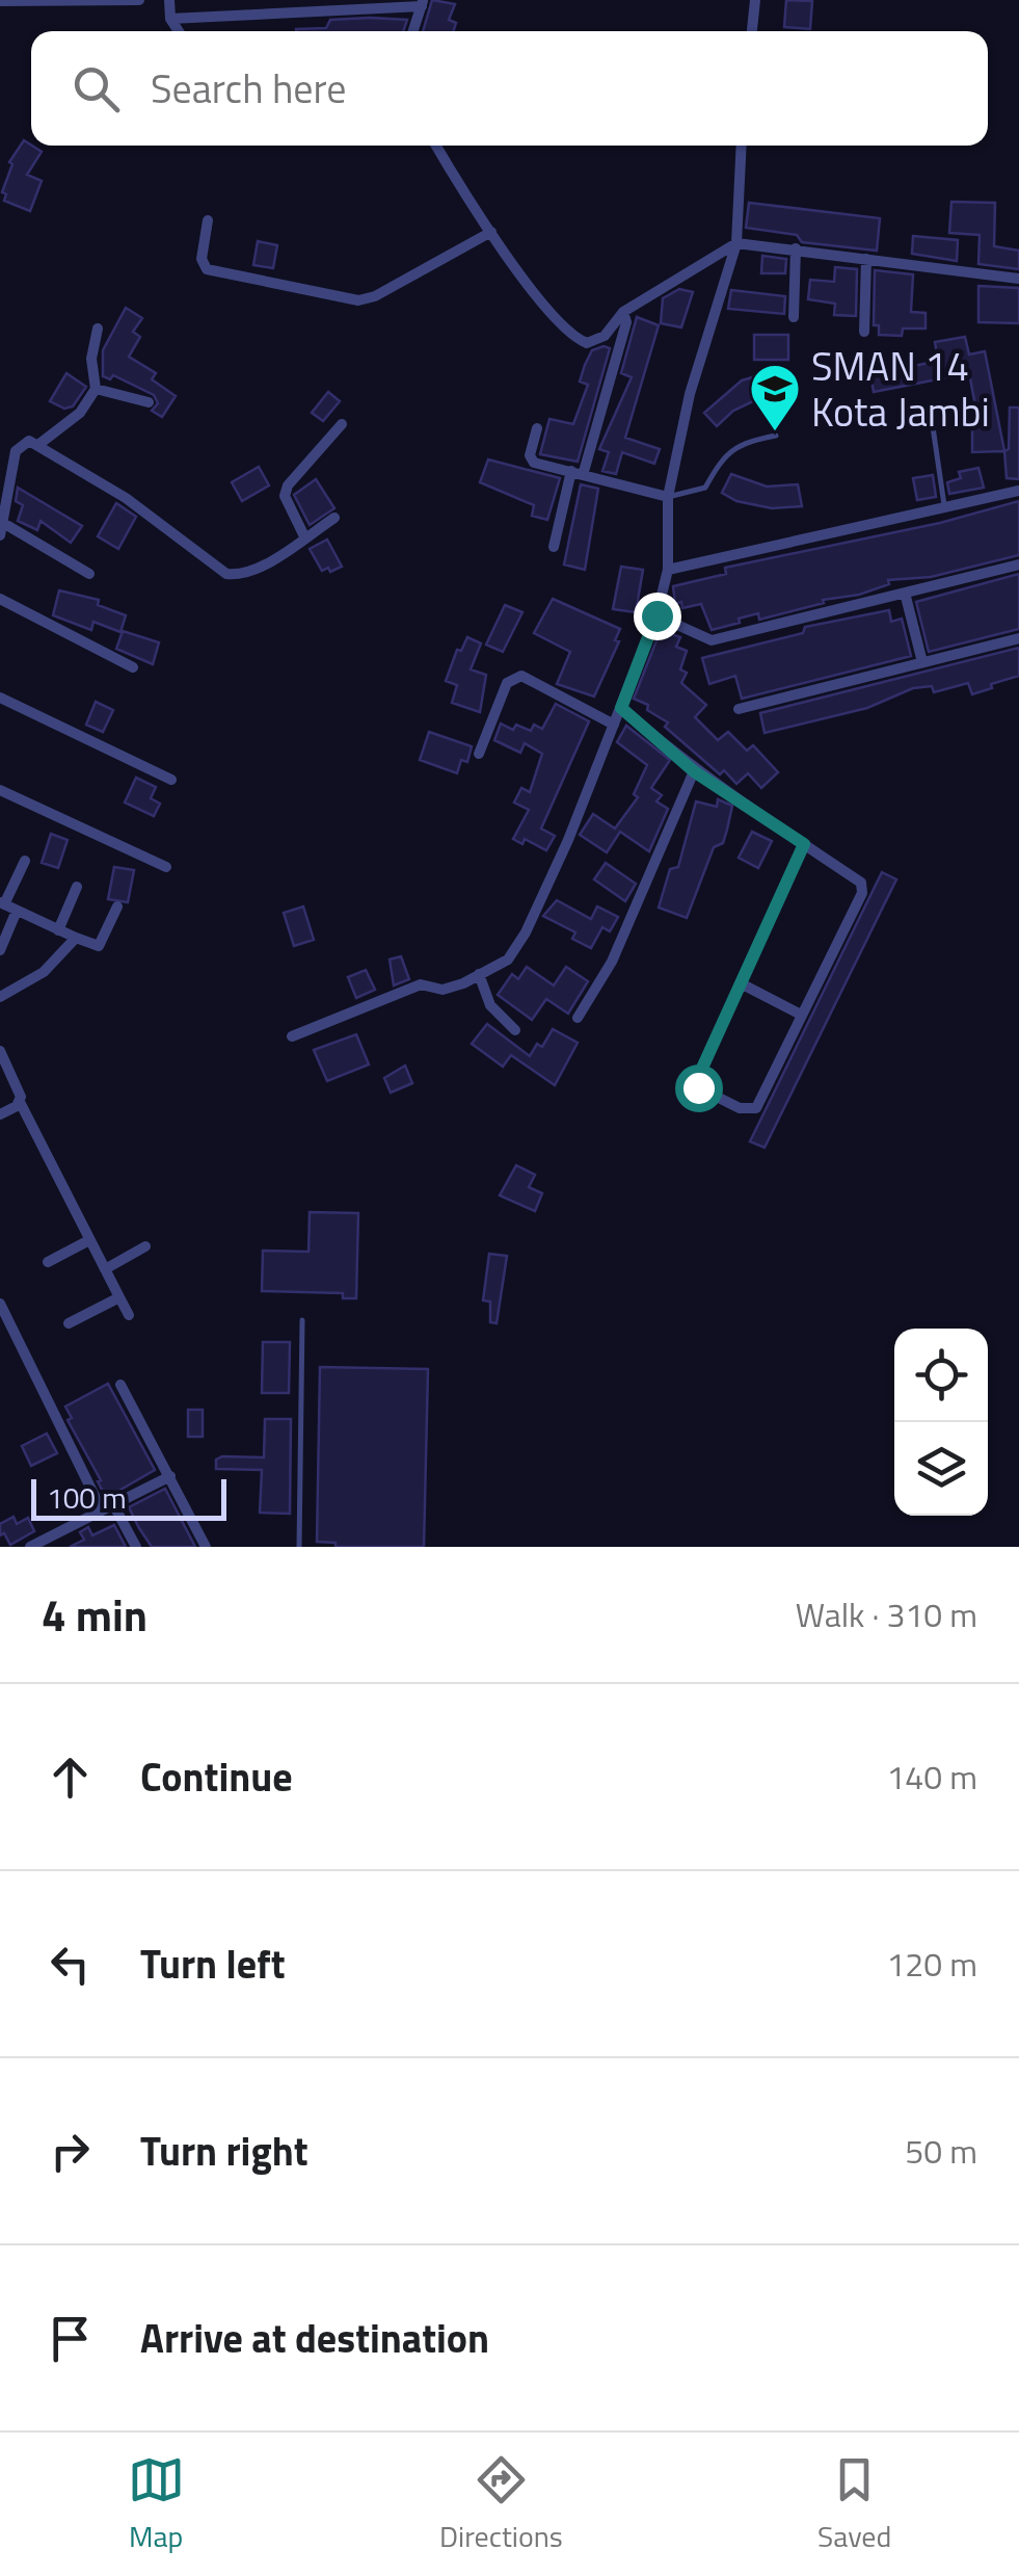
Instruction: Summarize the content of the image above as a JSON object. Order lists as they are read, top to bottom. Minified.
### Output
{"places":{"school or university":["SMAN 14 Kota Jambi"]},"scale_bar":"100 m","page":{"search":"Search here","scale":"100 m","heading":["4 min","Walk · 310 m"],"list":[["Continue","140 m"],["Turn left","120 m"],["Turn right","50 m"],"Arrive at destination"],"nav":["Map","Directions","Saved"]}}
